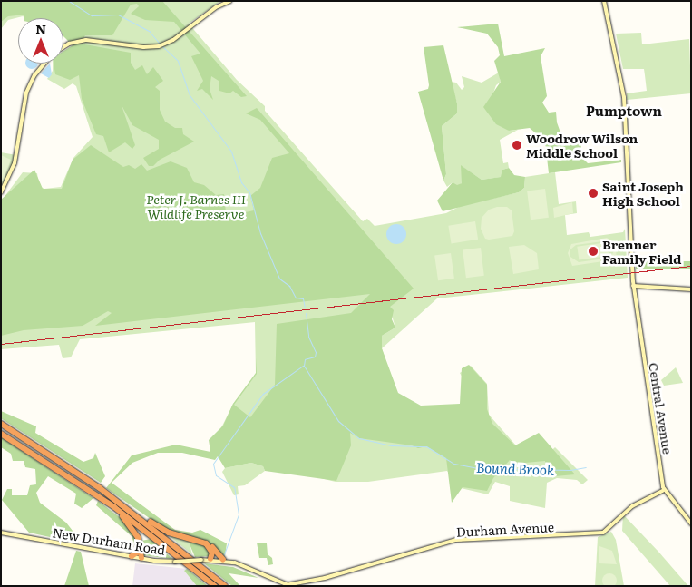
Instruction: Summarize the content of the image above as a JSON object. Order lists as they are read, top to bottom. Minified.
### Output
{"streets":{"street":["Central Avenue","Durham Avenue","New Durham Road"]},"crossings":[["Central Avenue","Durham Avenue"],["Durham Avenue","New Durham Road"]],"districts":["Pumptown"],"water":["Bound Brook"],"parks":["Peter J. Barnes III Wildlife Preserve"],"places":["Woodrow Wilson Middle School","Saint Joseph High School","Brenner Family Field"],"north":"top"}
